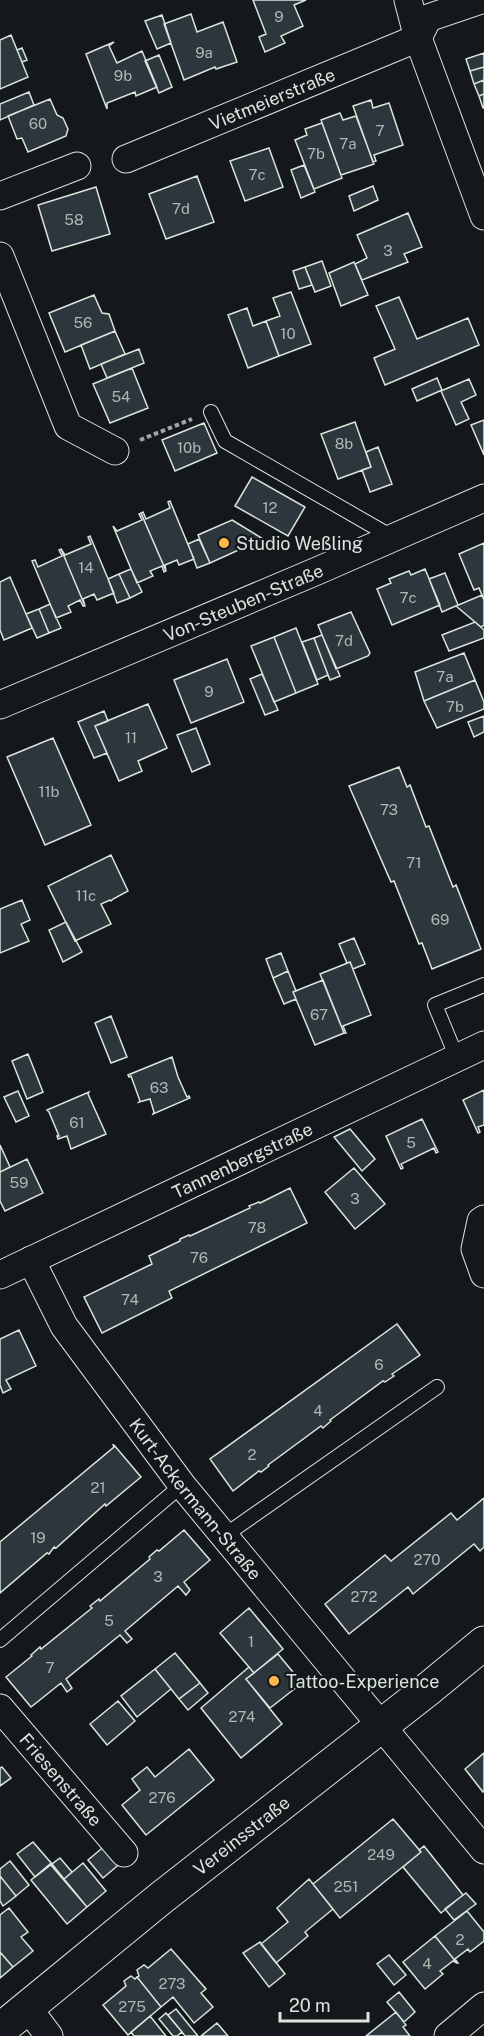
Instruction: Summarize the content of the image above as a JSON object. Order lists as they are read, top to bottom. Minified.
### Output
{"streets":{"street":["Vietmeierstraße","Von-Steuben-Straße","Tannenbergstraße","Kurt-Ackermann-Straße","Friesenstraße","Vereinsstraße"]},"crossings":[["Tannenbergstraße","Kurt-Ackermann-Straße"],["Kurt-Ackermann-Straße","Vereinsstraße"]],"places":["Studio Weßling","Tattoo-Experience"],"house_numbers":["9","9a","9b","60","7","7a","7b","7c","7d","58","3","56","10","54","8b","10b","12","14","7c","7d","7a","9","7b","11","11b","73","71","11c","69","67","63","61","5","59","3","78","76","74","6","4","2","21","19","270","3","272","5","1","7","274","276","249","251","2","4","273","275"],"scale_bar":"20 m"}
